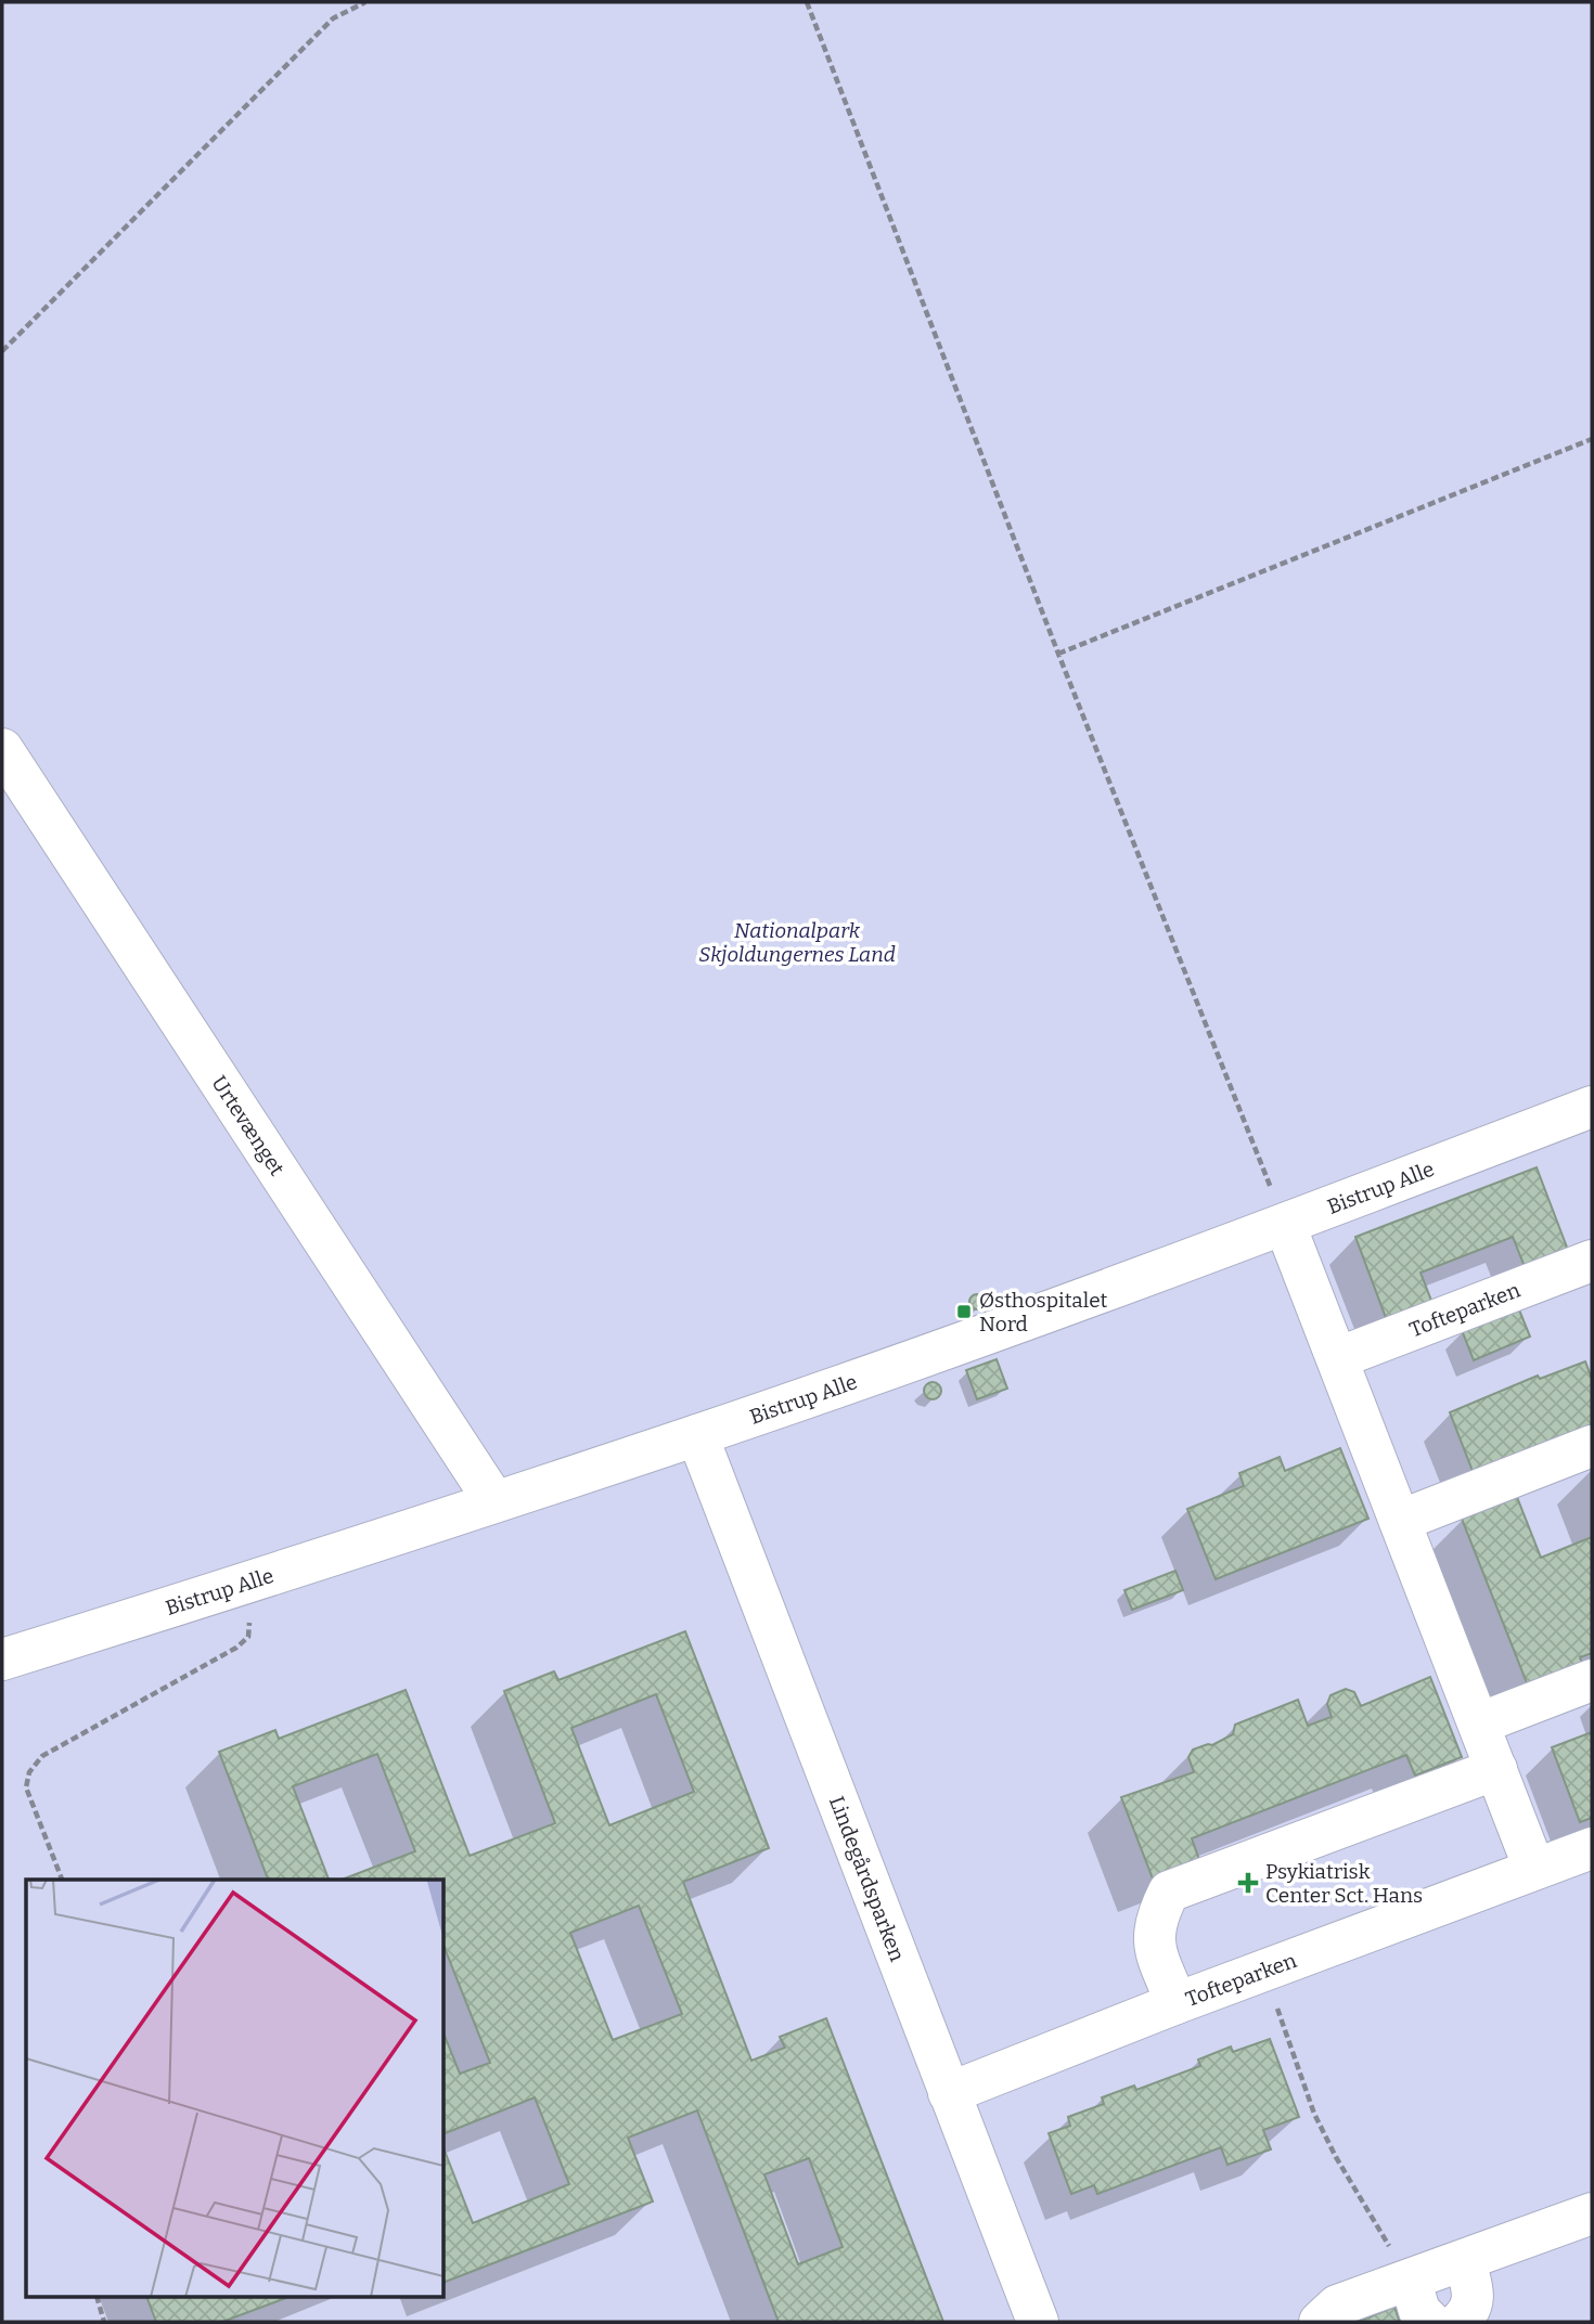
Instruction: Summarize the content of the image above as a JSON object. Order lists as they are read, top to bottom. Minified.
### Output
{"streets":{"street":["Urtevænget","Bistrup Alle","Tofteparken","Lindegårdsparken"]},"crossings":[["Urtevænget","Bistrup Alle"],["Bistrup Alle","Lindegårdsparken"],["Tofteparken","Lindegårdsparken"]],"parks":["Nationalpark Skjoldungernes Land"],"places":{"transit":["Østhospitalet Nord"],"health":["Psykiatrisk Center Sct. Hans"]}}
